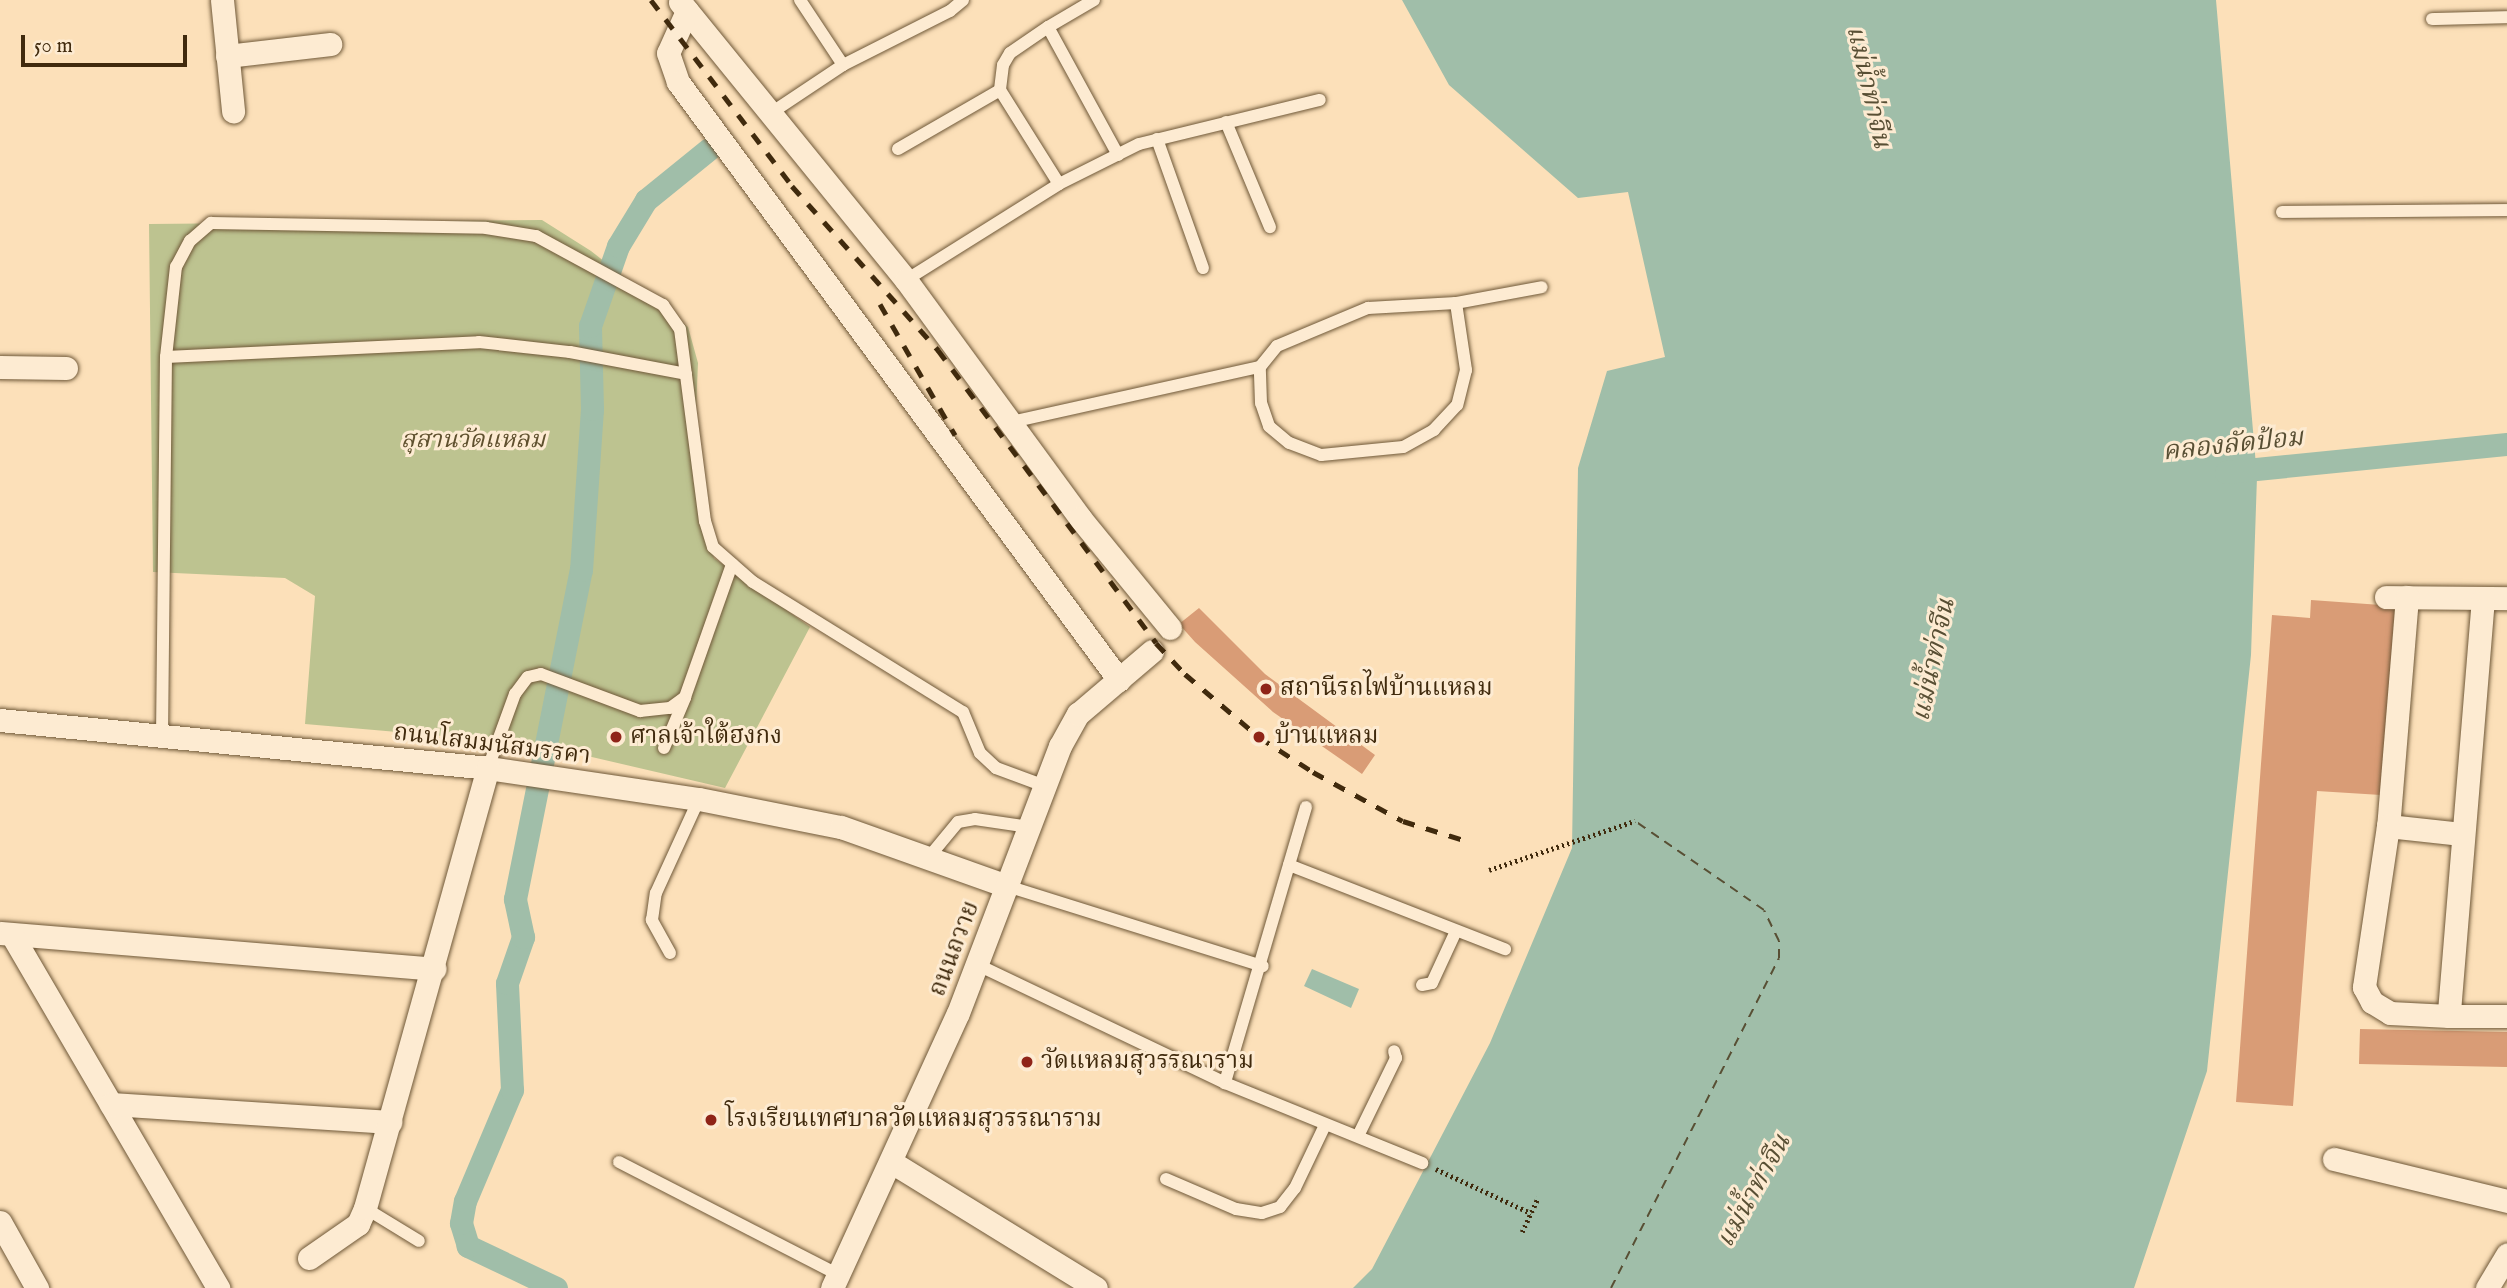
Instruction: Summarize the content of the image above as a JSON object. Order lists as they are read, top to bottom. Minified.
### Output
{"streets":{"street":["ถนนโสมมนัสมรรคา","ถนนถวาย"]},"crossings":[["ถนนโสมมนัสมรรคา","ถนนถวาย"]],"water":["แม่น้ำท่าจีน","คลองลัดป้อม"],"parks":["สุสานวัดแหลม"],"places":["สถานีรถไฟบ้านแหลม","ศาลเจ้าใต้ฮงกง","บ้านแหลม","วัดแหลมสุวรรณาราม","โรงเรียนเทศบาลวัดแหลมสุวรรณาราม"],"scale_bar":"50 m"}
